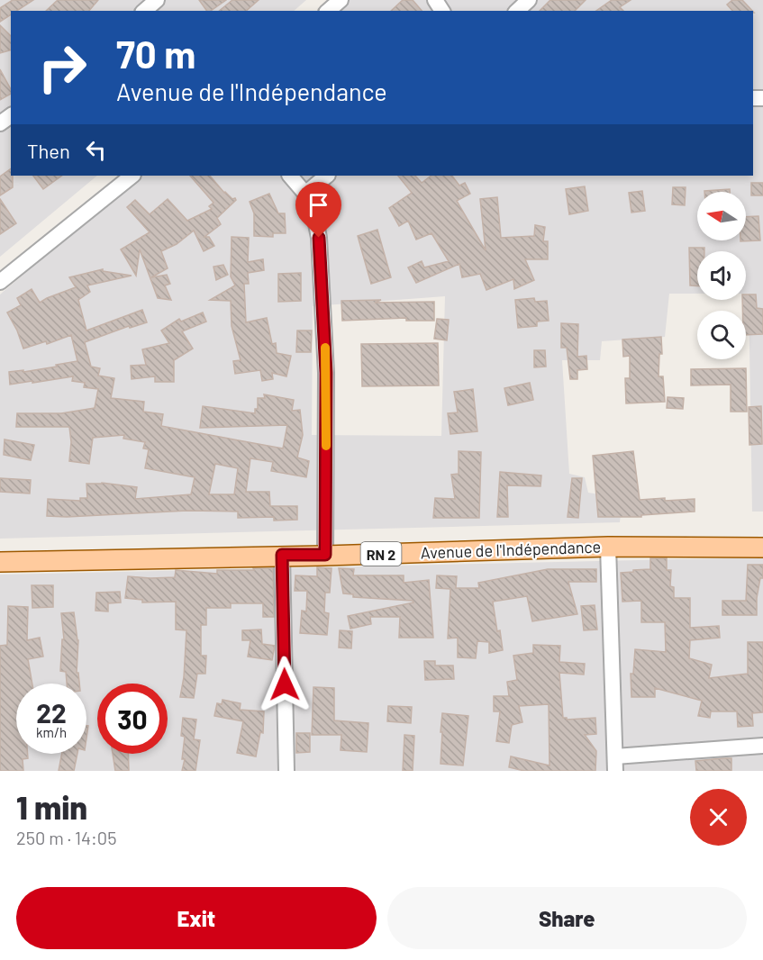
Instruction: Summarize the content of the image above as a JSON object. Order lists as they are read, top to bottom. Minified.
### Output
{"streets":{"main road":["Avenue de l'Indépendance","RN 2"]},"north":"left","page":{"turn":["70 m","Avenue de l'Indépendance"],"then":"Then","speed":"22 km/h","limit":"30","heading":["1 min","250 m · 14:05"],"buttons":["Exit","Share"]}}
